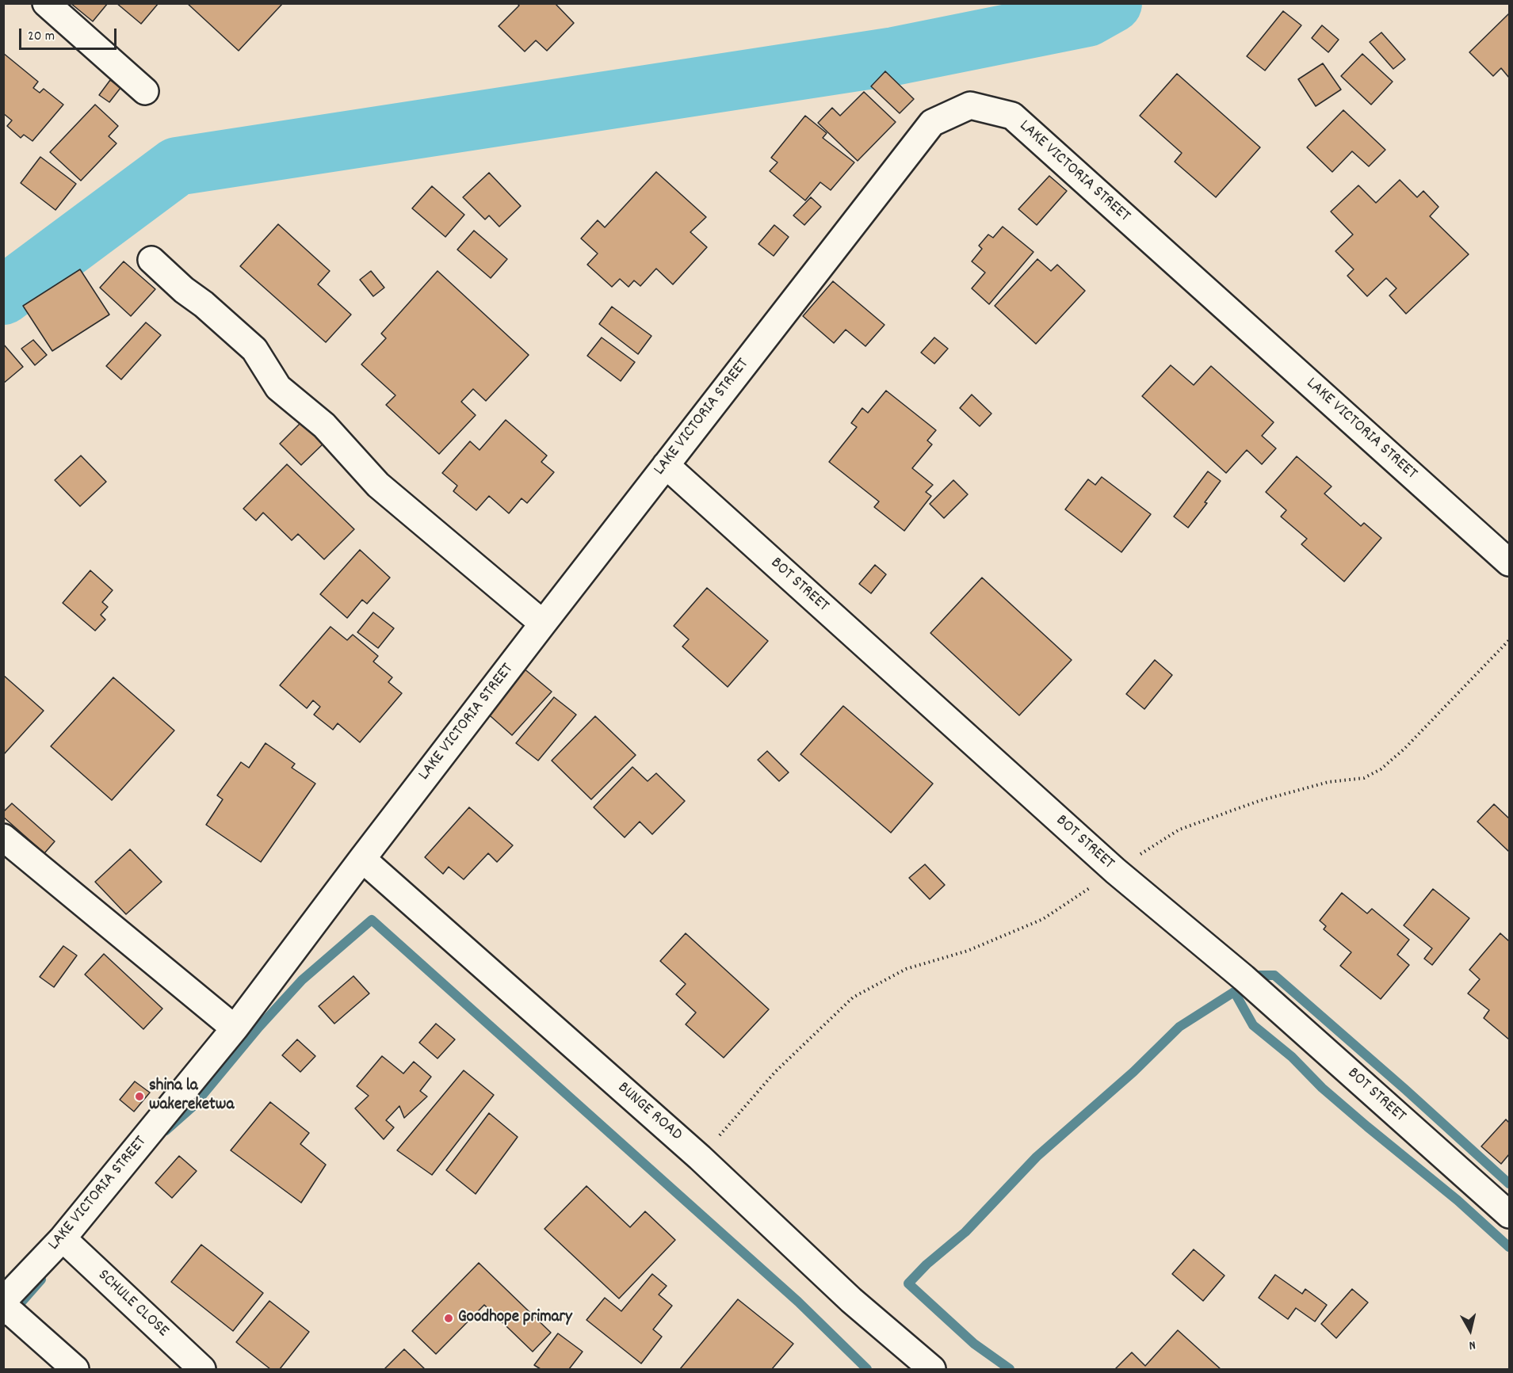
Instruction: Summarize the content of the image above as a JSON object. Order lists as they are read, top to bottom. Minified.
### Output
{"streets":{"street":["LAKE VICTORIA STREET","BOT STREET","BUNGE ROAD","SCHULE CLOSE"]},"crossings":[["LAKE VICTORIA STREET","BOT STREET"],["LAKE VICTORIA STREET","BUNGE ROAD"],["LAKE VICTORIA STREET","SCHULE CLOSE"]],"places":["shina la wakereketwa","Goodhope primary"],"scale_bar":"20 m","north":"bottom"}
